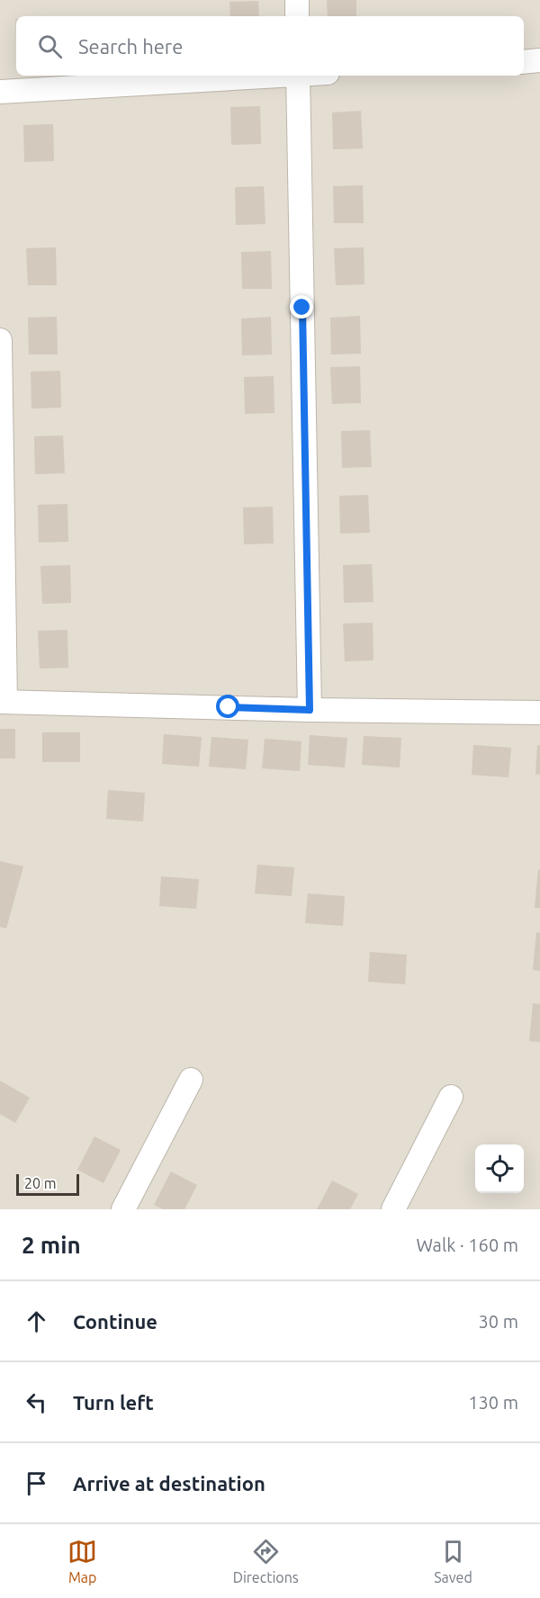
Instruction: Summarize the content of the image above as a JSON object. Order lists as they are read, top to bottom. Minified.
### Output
{"scale_bar":"20 m","page":{"search":"Search here","scale":"20 m","heading":["2 min","Walk · 160 m"],"list":[["Continue","30 m"],["Turn left","130 m"],"Arrive at destination"],"nav":["Map","Directions","Saved"]}}
